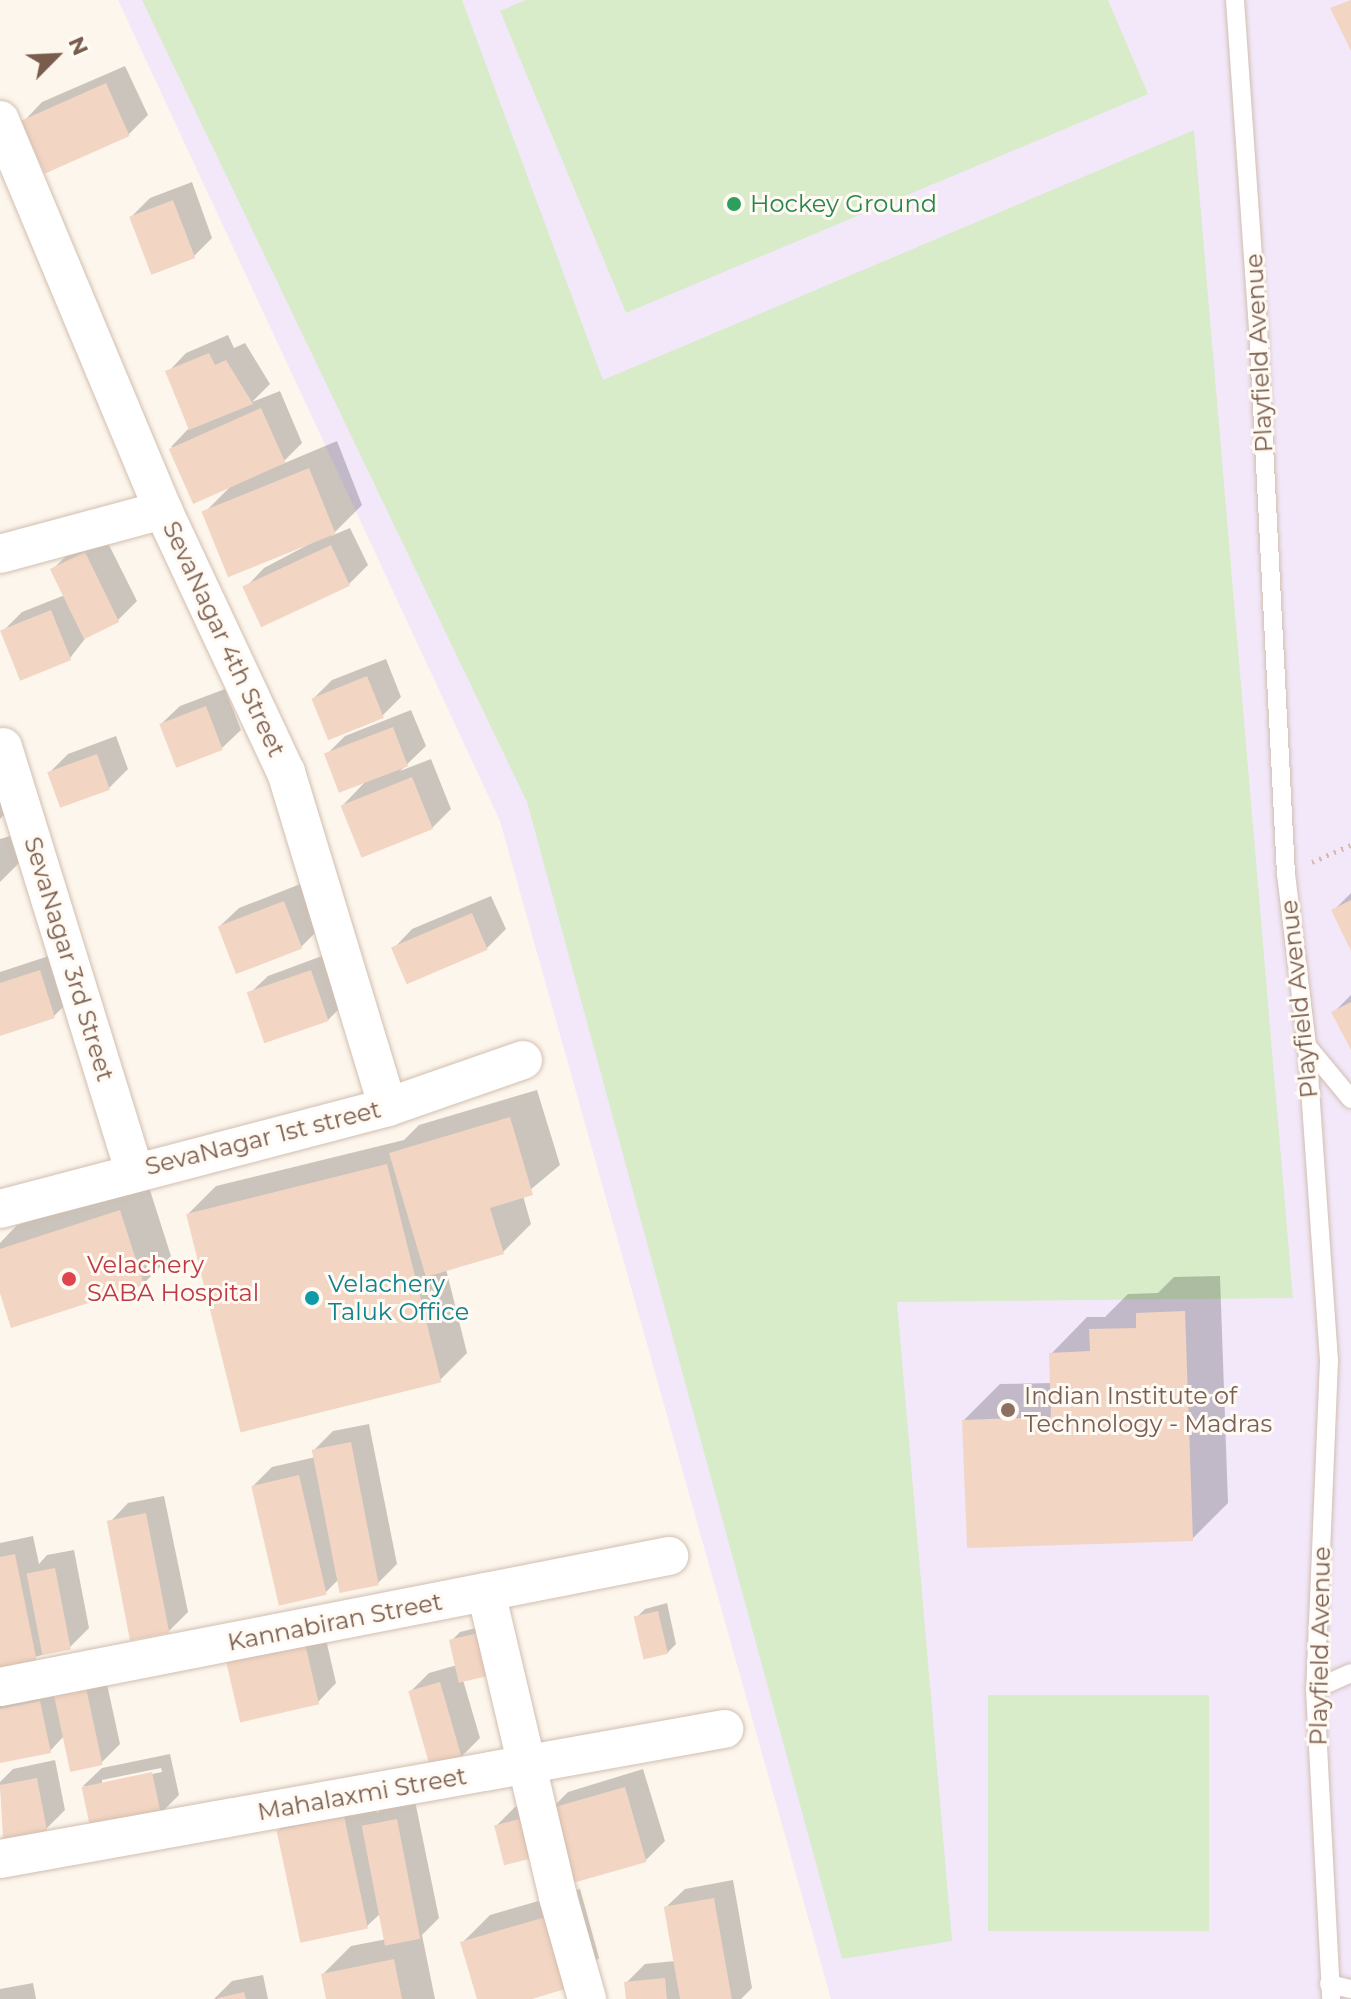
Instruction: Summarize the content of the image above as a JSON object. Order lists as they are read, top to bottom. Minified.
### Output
{"streets":{"street":["SevaNagar 4th Street","SevaNagar 3rd Street","SevaNagar 1st street","Kannabiran Street","Mahalaxmi Street"],"lane":["Playfield Avenue"]},"crossings":[["SevaNagar 4th Street","SevaNagar 1st street"],["SevaNagar 3rd Street","SevaNagar 1st street"]],"places":["Hockey Ground","Velachery SABA Hospital","Velachery Taluk Office","Indian Institute of Technology - Madras"],"north":"top right"}
